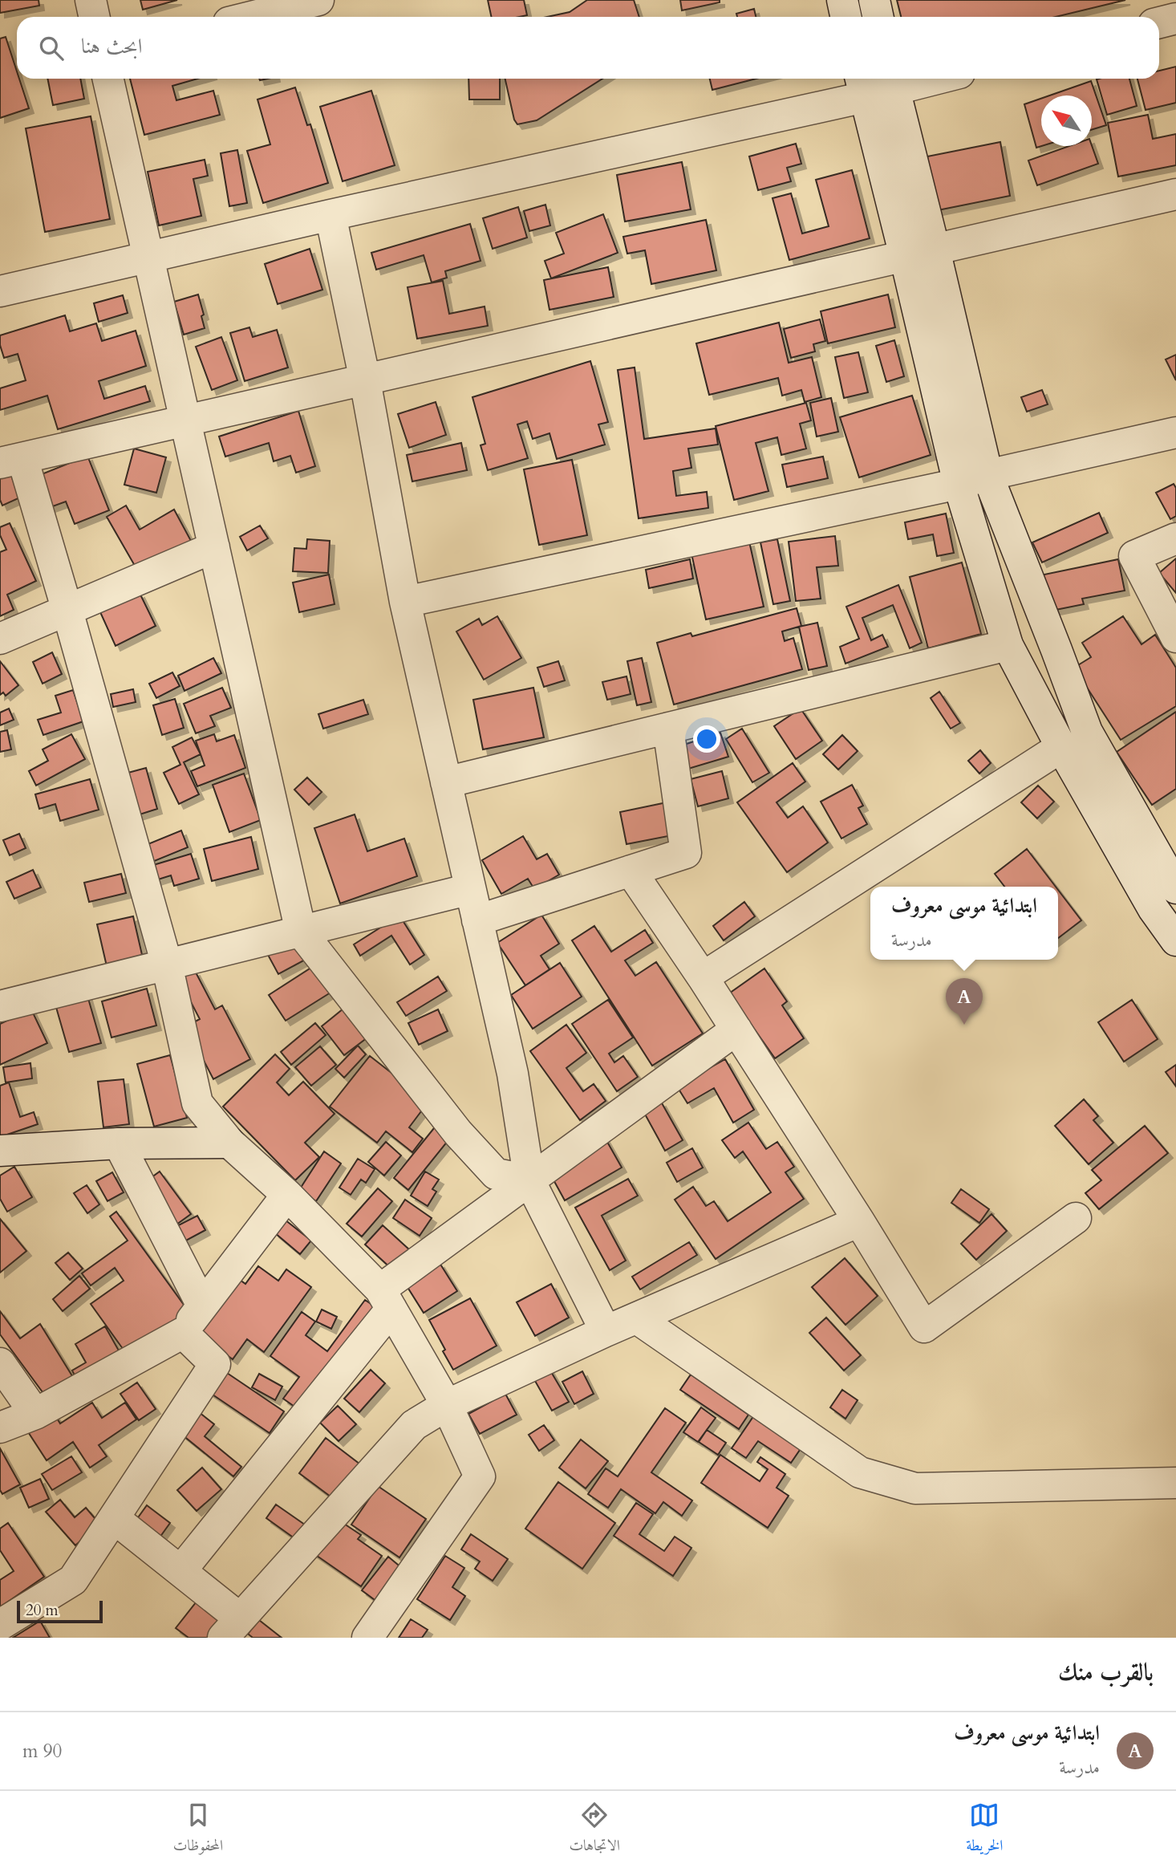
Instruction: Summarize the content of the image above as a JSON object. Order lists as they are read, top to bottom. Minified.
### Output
{"scale_bar":"20 m","north":"top left","page":{"search":"ابحث هنا","popup":["ابتدائية موسى معروف","مدرسة"],"pins":"A","scale":"20 m","heading":"بالقرب منك","list":[{"mark":"A","name":"ابتدائية موسى معروف","note":"مدرسة","value":"90 m"}],"nav":["الخريطة","الاتجاهات","المحفوظات"]}}
